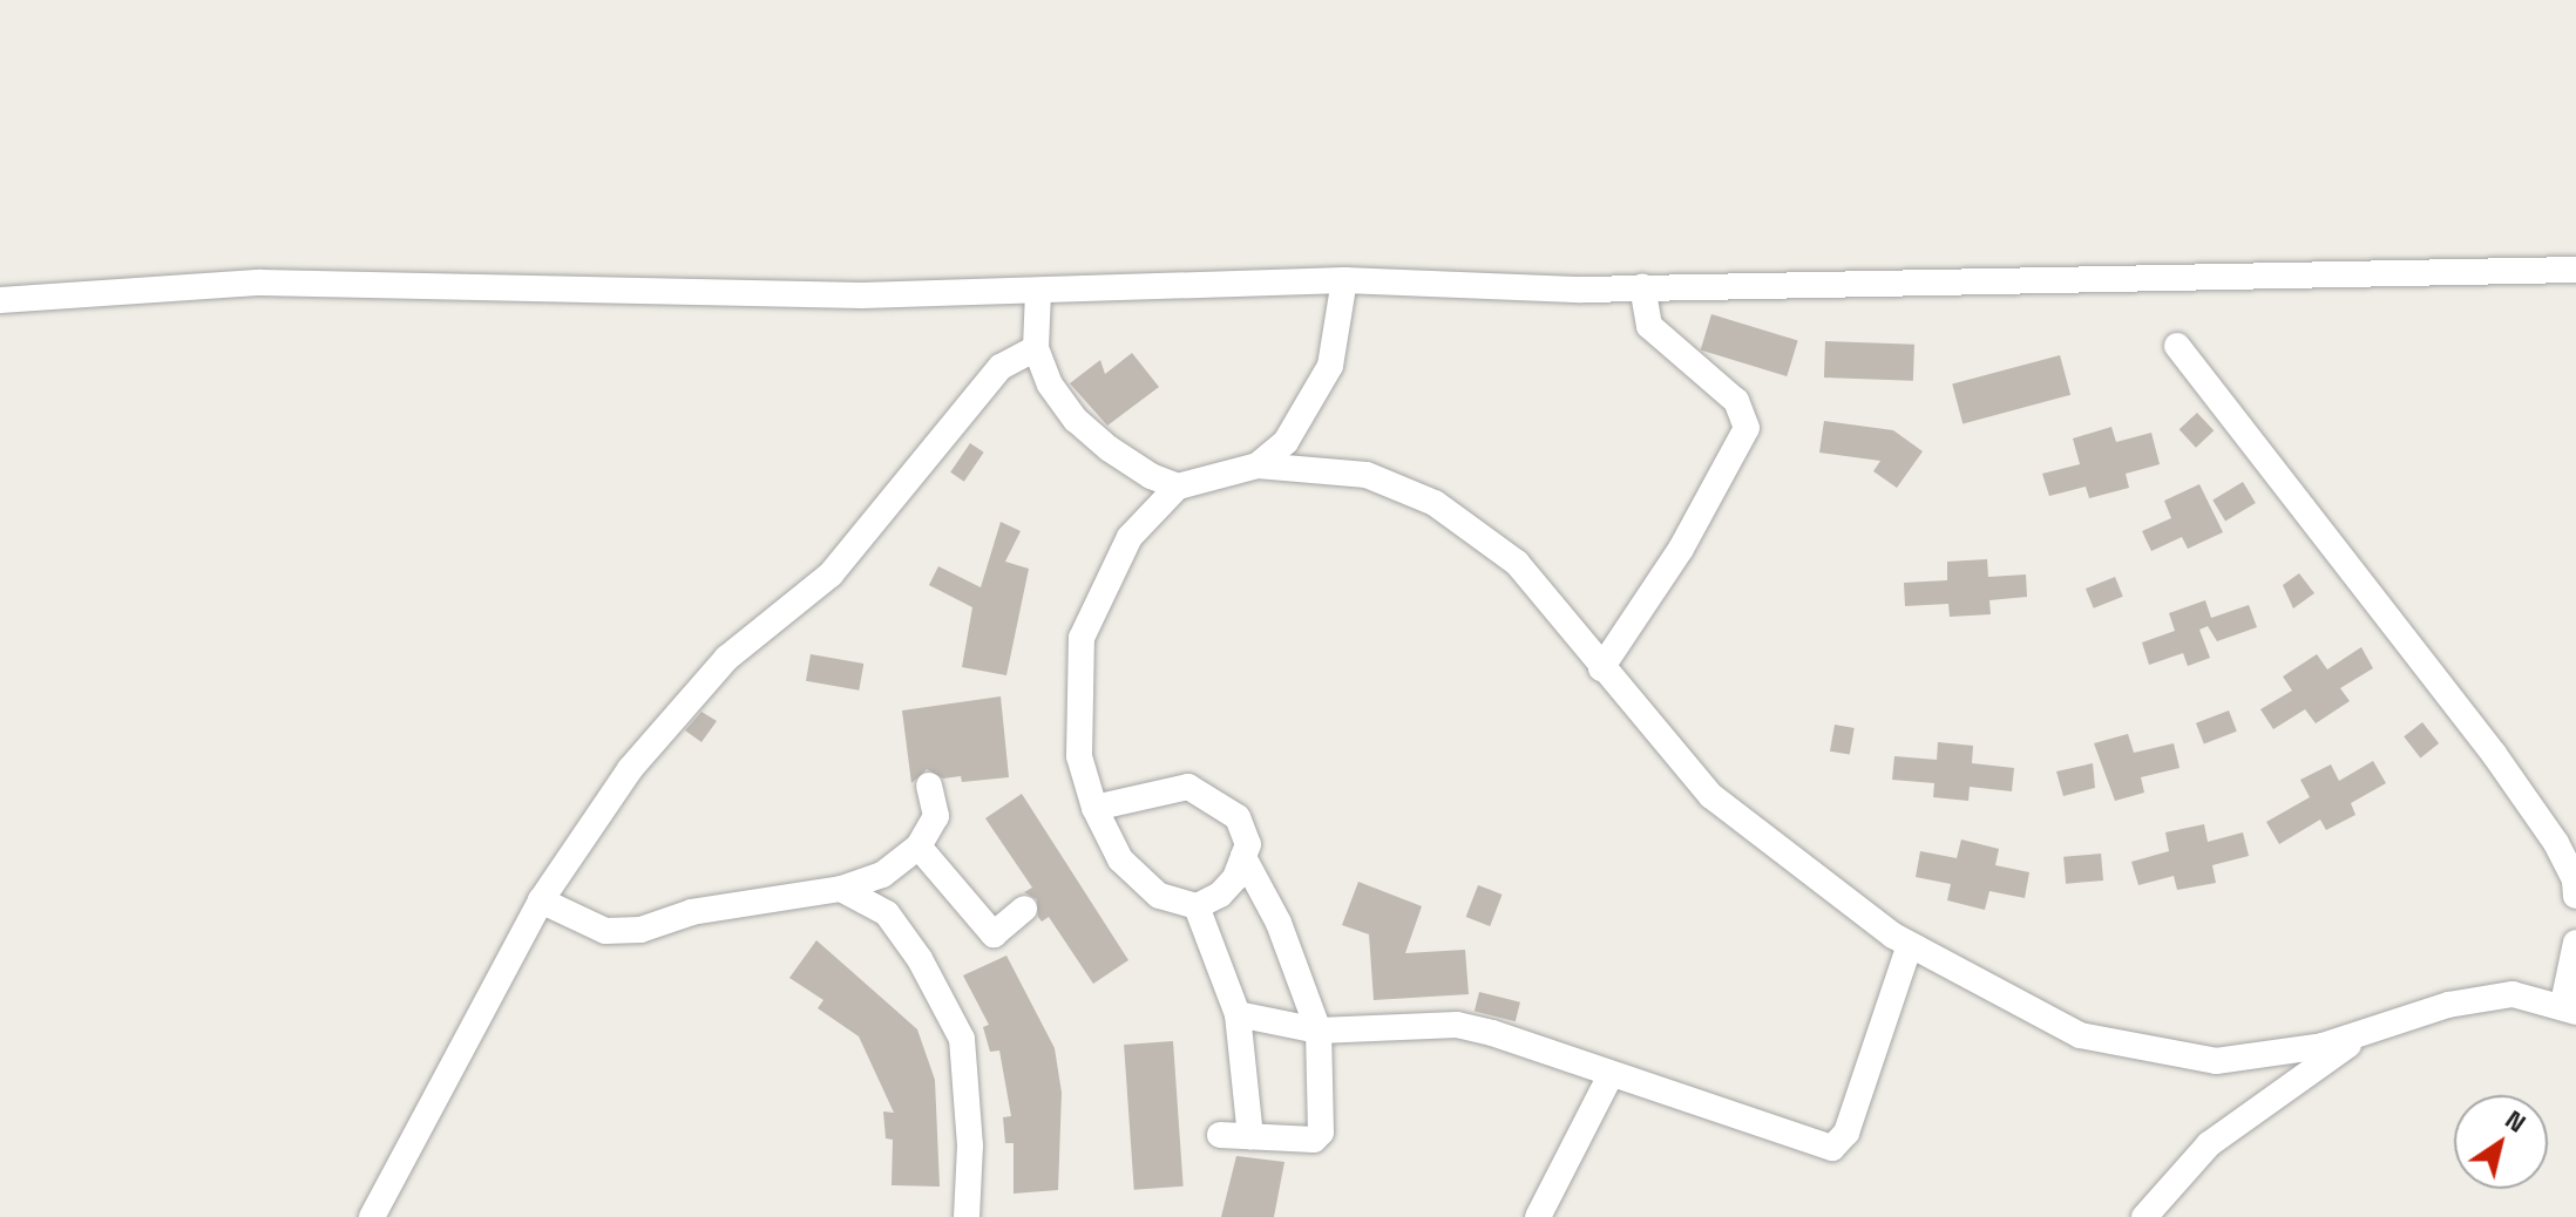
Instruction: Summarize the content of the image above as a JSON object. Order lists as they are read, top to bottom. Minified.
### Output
{"north":"top right"}
